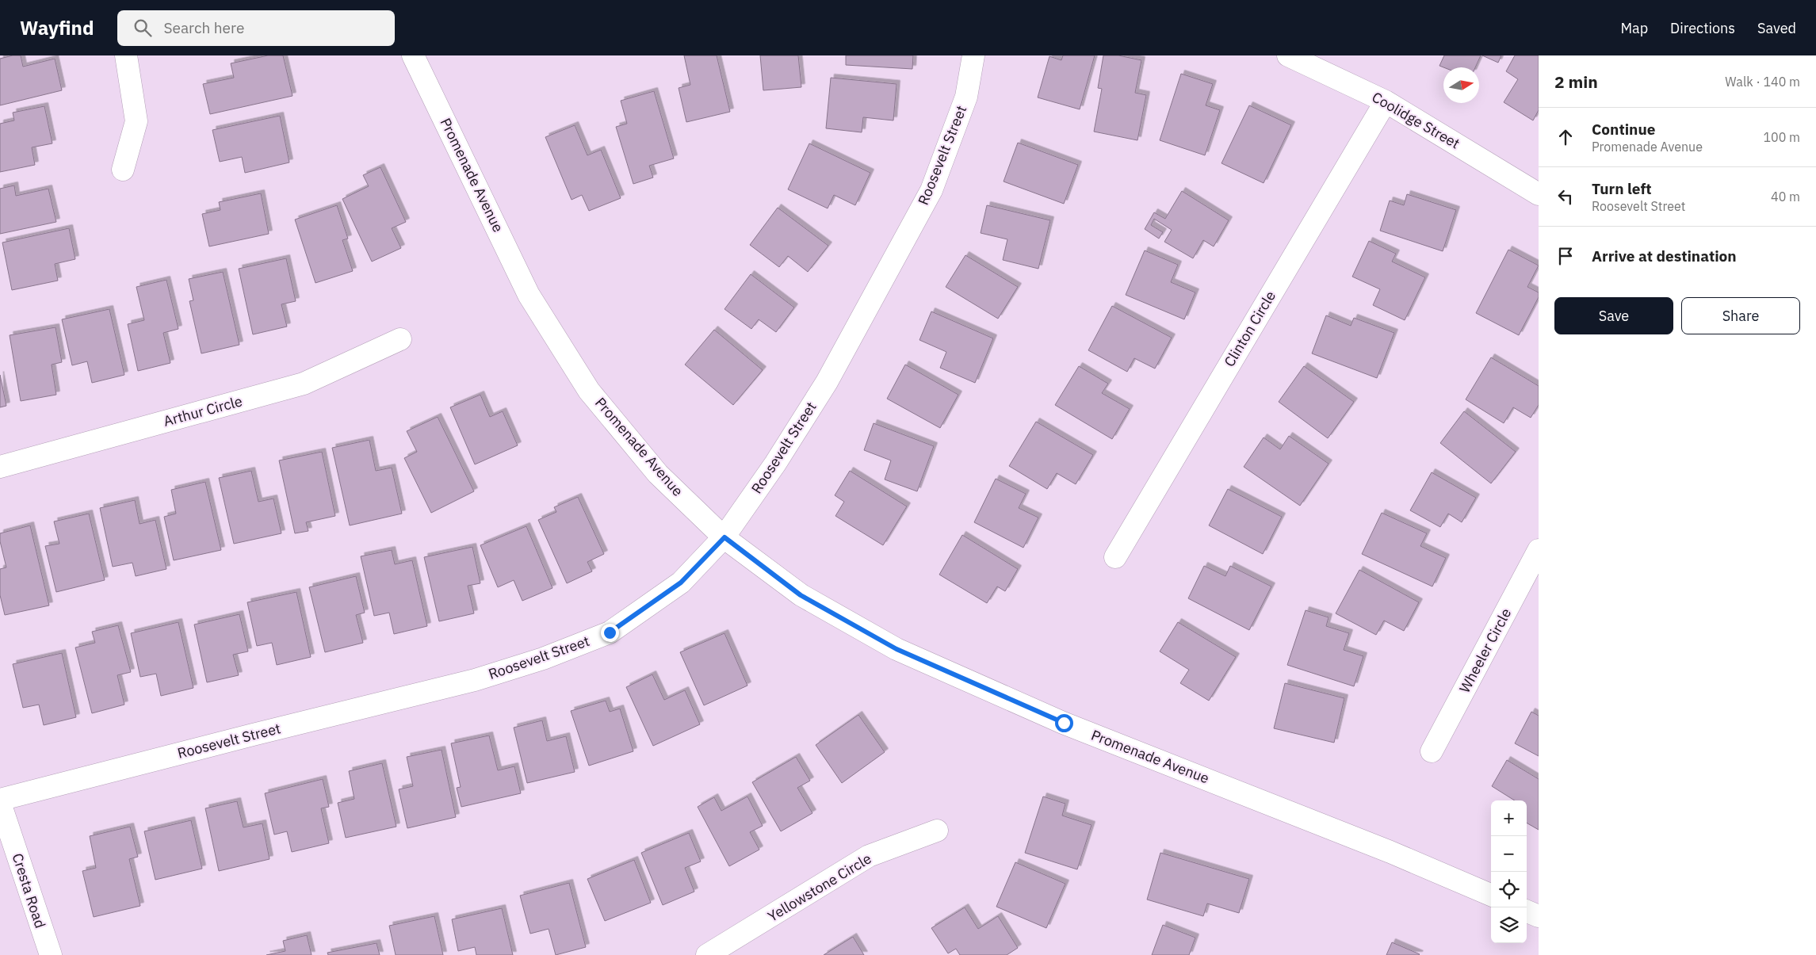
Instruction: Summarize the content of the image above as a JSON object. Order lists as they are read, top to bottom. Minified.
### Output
{"streets":{"street":["Coolidge Street","Roosevelt Street","Promenade Avenue","Clinton Circle","Arthur Circle","Wheeler Circle","Yellowstone Circle","Cresta Road"]},"crossings":[["Coolidge Street","Clinton Circle"],["Roosevelt Street","Promenade Avenue"],["Roosevelt Street","Cresta Road"]],"north":"right","page":{"header":"Wayfind","search":"Search here","nav":["Map","Directions","Saved"],"heading":["2 min","Walk · 140 m"],"list":[["Continue","Promenade Avenue","100 m"],["Turn left","Roosevelt Street","40 m"],"Arrive at destination"],"buttons":["Save","Share"],"map_buttons":["+","−"]}}
